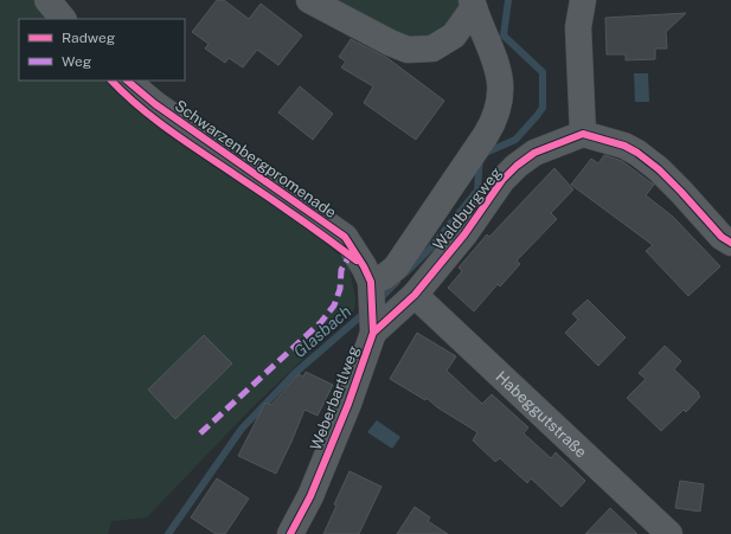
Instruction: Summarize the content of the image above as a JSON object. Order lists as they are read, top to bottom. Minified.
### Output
{"streets":{"street":["Schwarzenbergpromenade","Waldburgweg","Weberbartlweg","Habeggutstraße"]},"crossings":[["Schwarzenbergpromenade","Weberbartlweg"],["Waldburgweg","Weberbartlweg"],["Waldburgweg","Habeggutstraße"]],"water":["Glasbach"],"legend":["Radweg","Weg"]}
